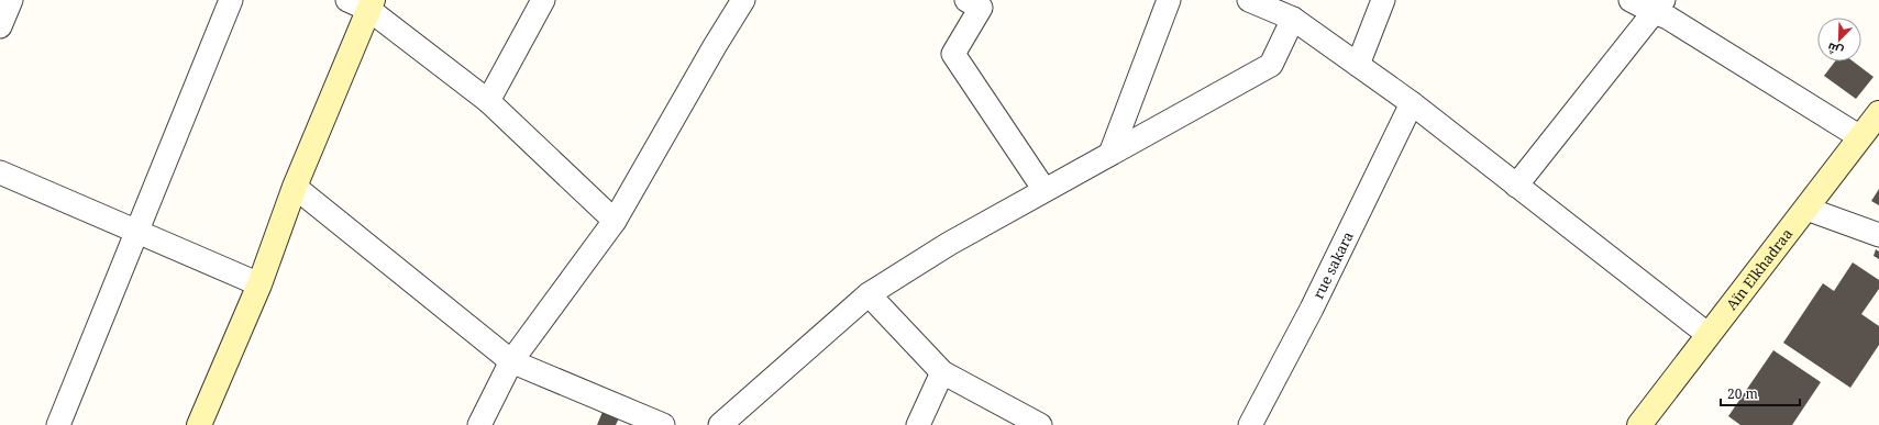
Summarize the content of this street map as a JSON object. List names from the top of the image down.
{
  "streets": {
    "street": ["rue sakara", "Aïn Elkhadraa"]
  },
  "scale_bar": "20 m",
  "north": "bottom left"
}
